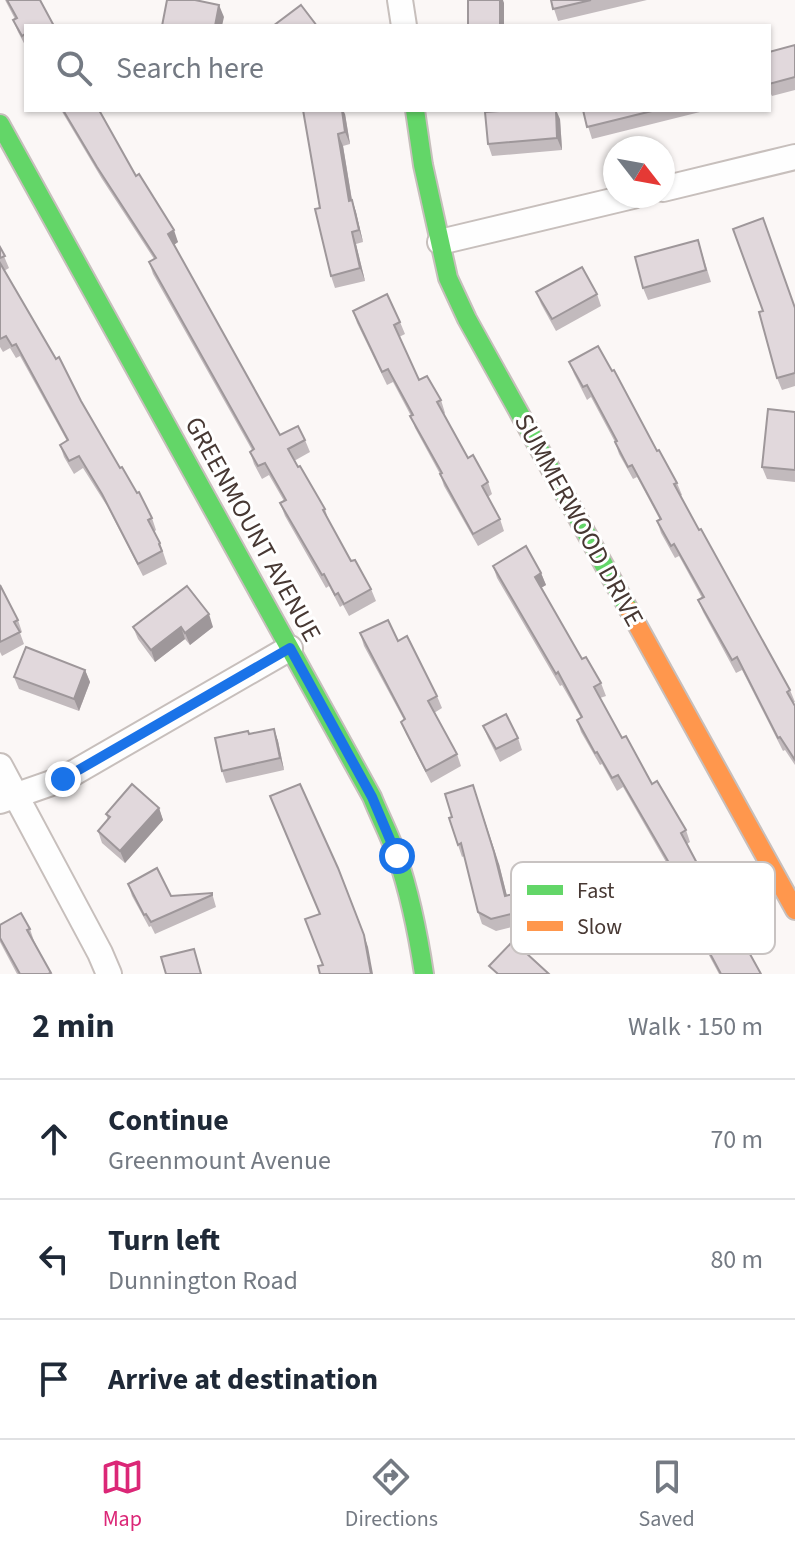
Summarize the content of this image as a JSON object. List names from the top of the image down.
{
  "streets": {
    "street": ["SUMMERWOOD DRIVE", "GREENMOUNT AVENUE"]
  },
  "legend": ["Fast", "Slow"],
  "north": "bottom right",
  "page": {
    "search": "Search here",
    "heading": ["2 min", "Walk · 150 m"],
    "list": [
      ["Continue", "Greenmount Avenue", "70 m"],
      ["Turn left", "Dunnington Road", "80 m"],
      "Arrive at destination"
    ],
    "nav": ["Map", "Directions", "Saved"]
  }
}
